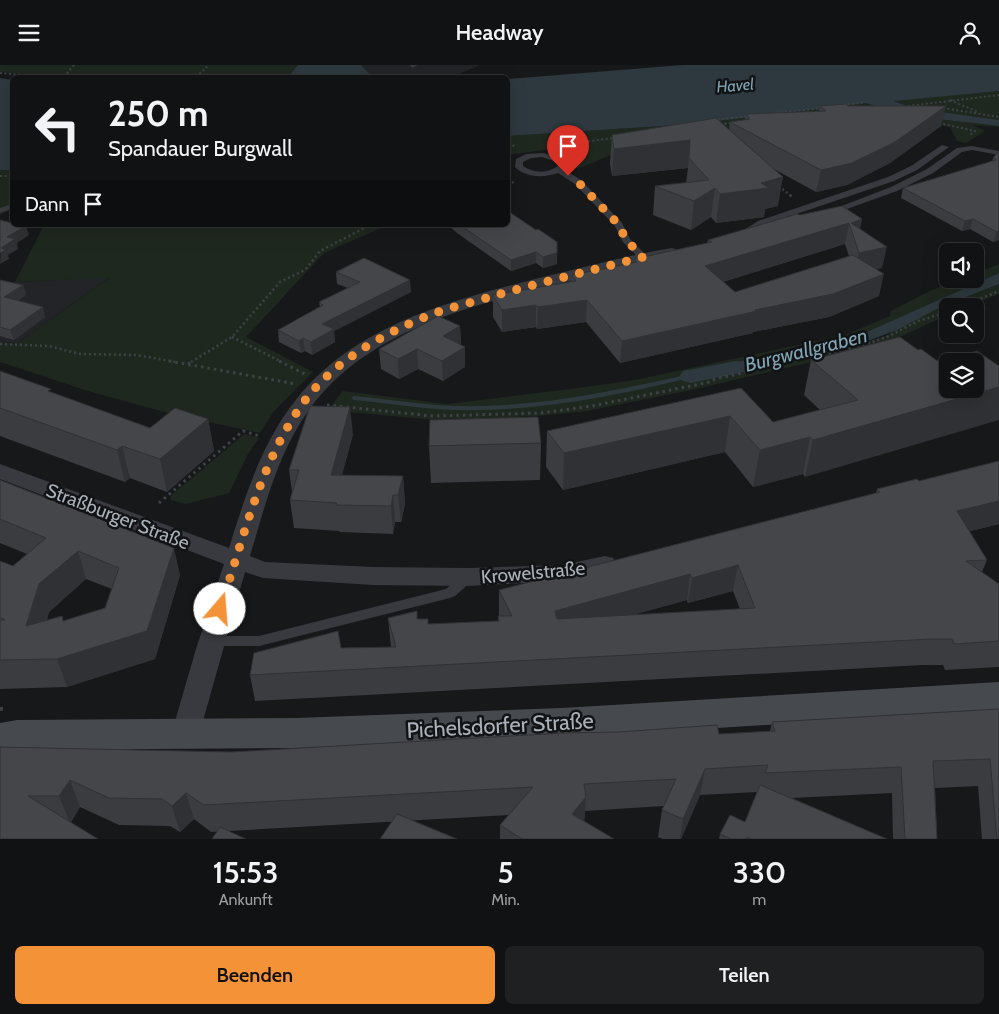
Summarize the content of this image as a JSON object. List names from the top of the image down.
{
  "streets": {
    "street": ["Straßburger Straße", "Krowelstraße", "Pichelsdorfer Straße"]
  },
  "crossings": [
    ["Straßburger Straße", "Krowelstraße"]
  ],
  "water": ["Havel", "Burgwallgraben"],
  "page": {
    "header": "Headway",
    "turn": ["250 m", "Spandauer Burgwall"],
    "then": "Dann",
    "eta": [
      "15:53",
      "Ankunft",
      "5",
      "Min.",
      "330",
      "m"
    ],
    "buttons": ["Beenden", "Teilen"]
  }
}
